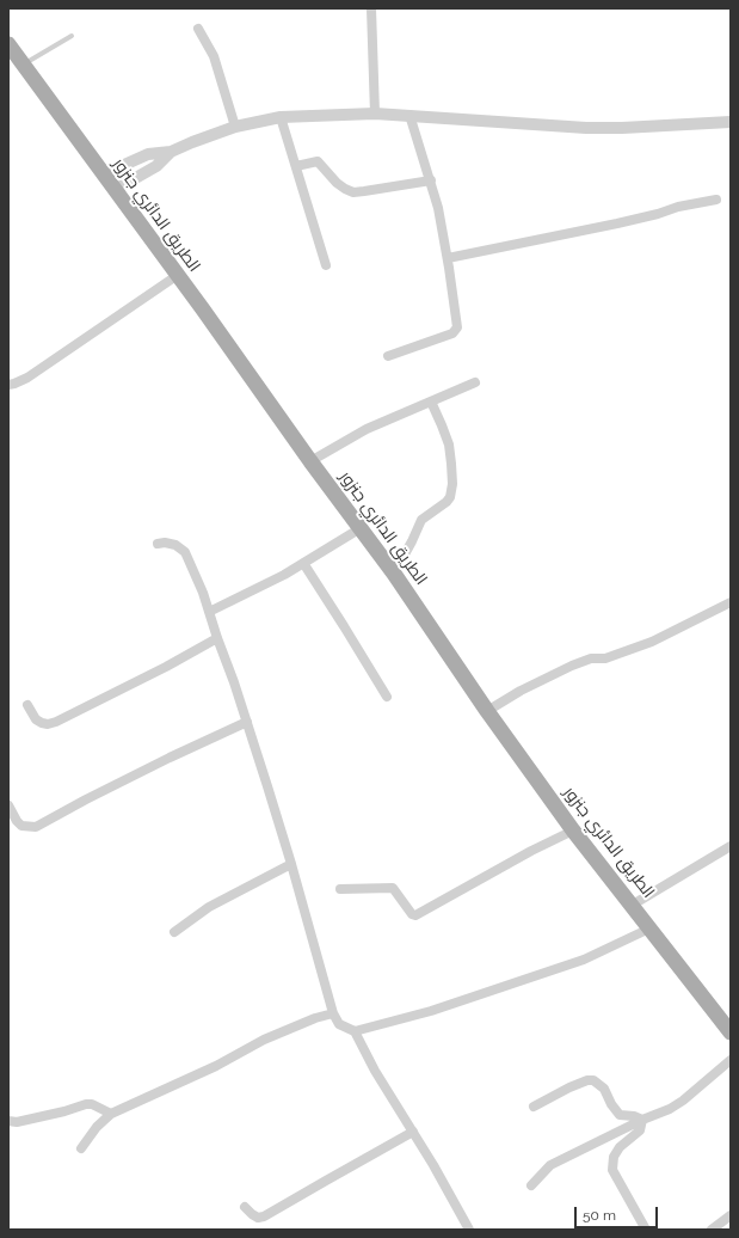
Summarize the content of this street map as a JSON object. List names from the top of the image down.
{
  "streets": {
    "main road": ["الطريق الدائري جنزور"]
  },
  "scale_bar": "50 m"
}
